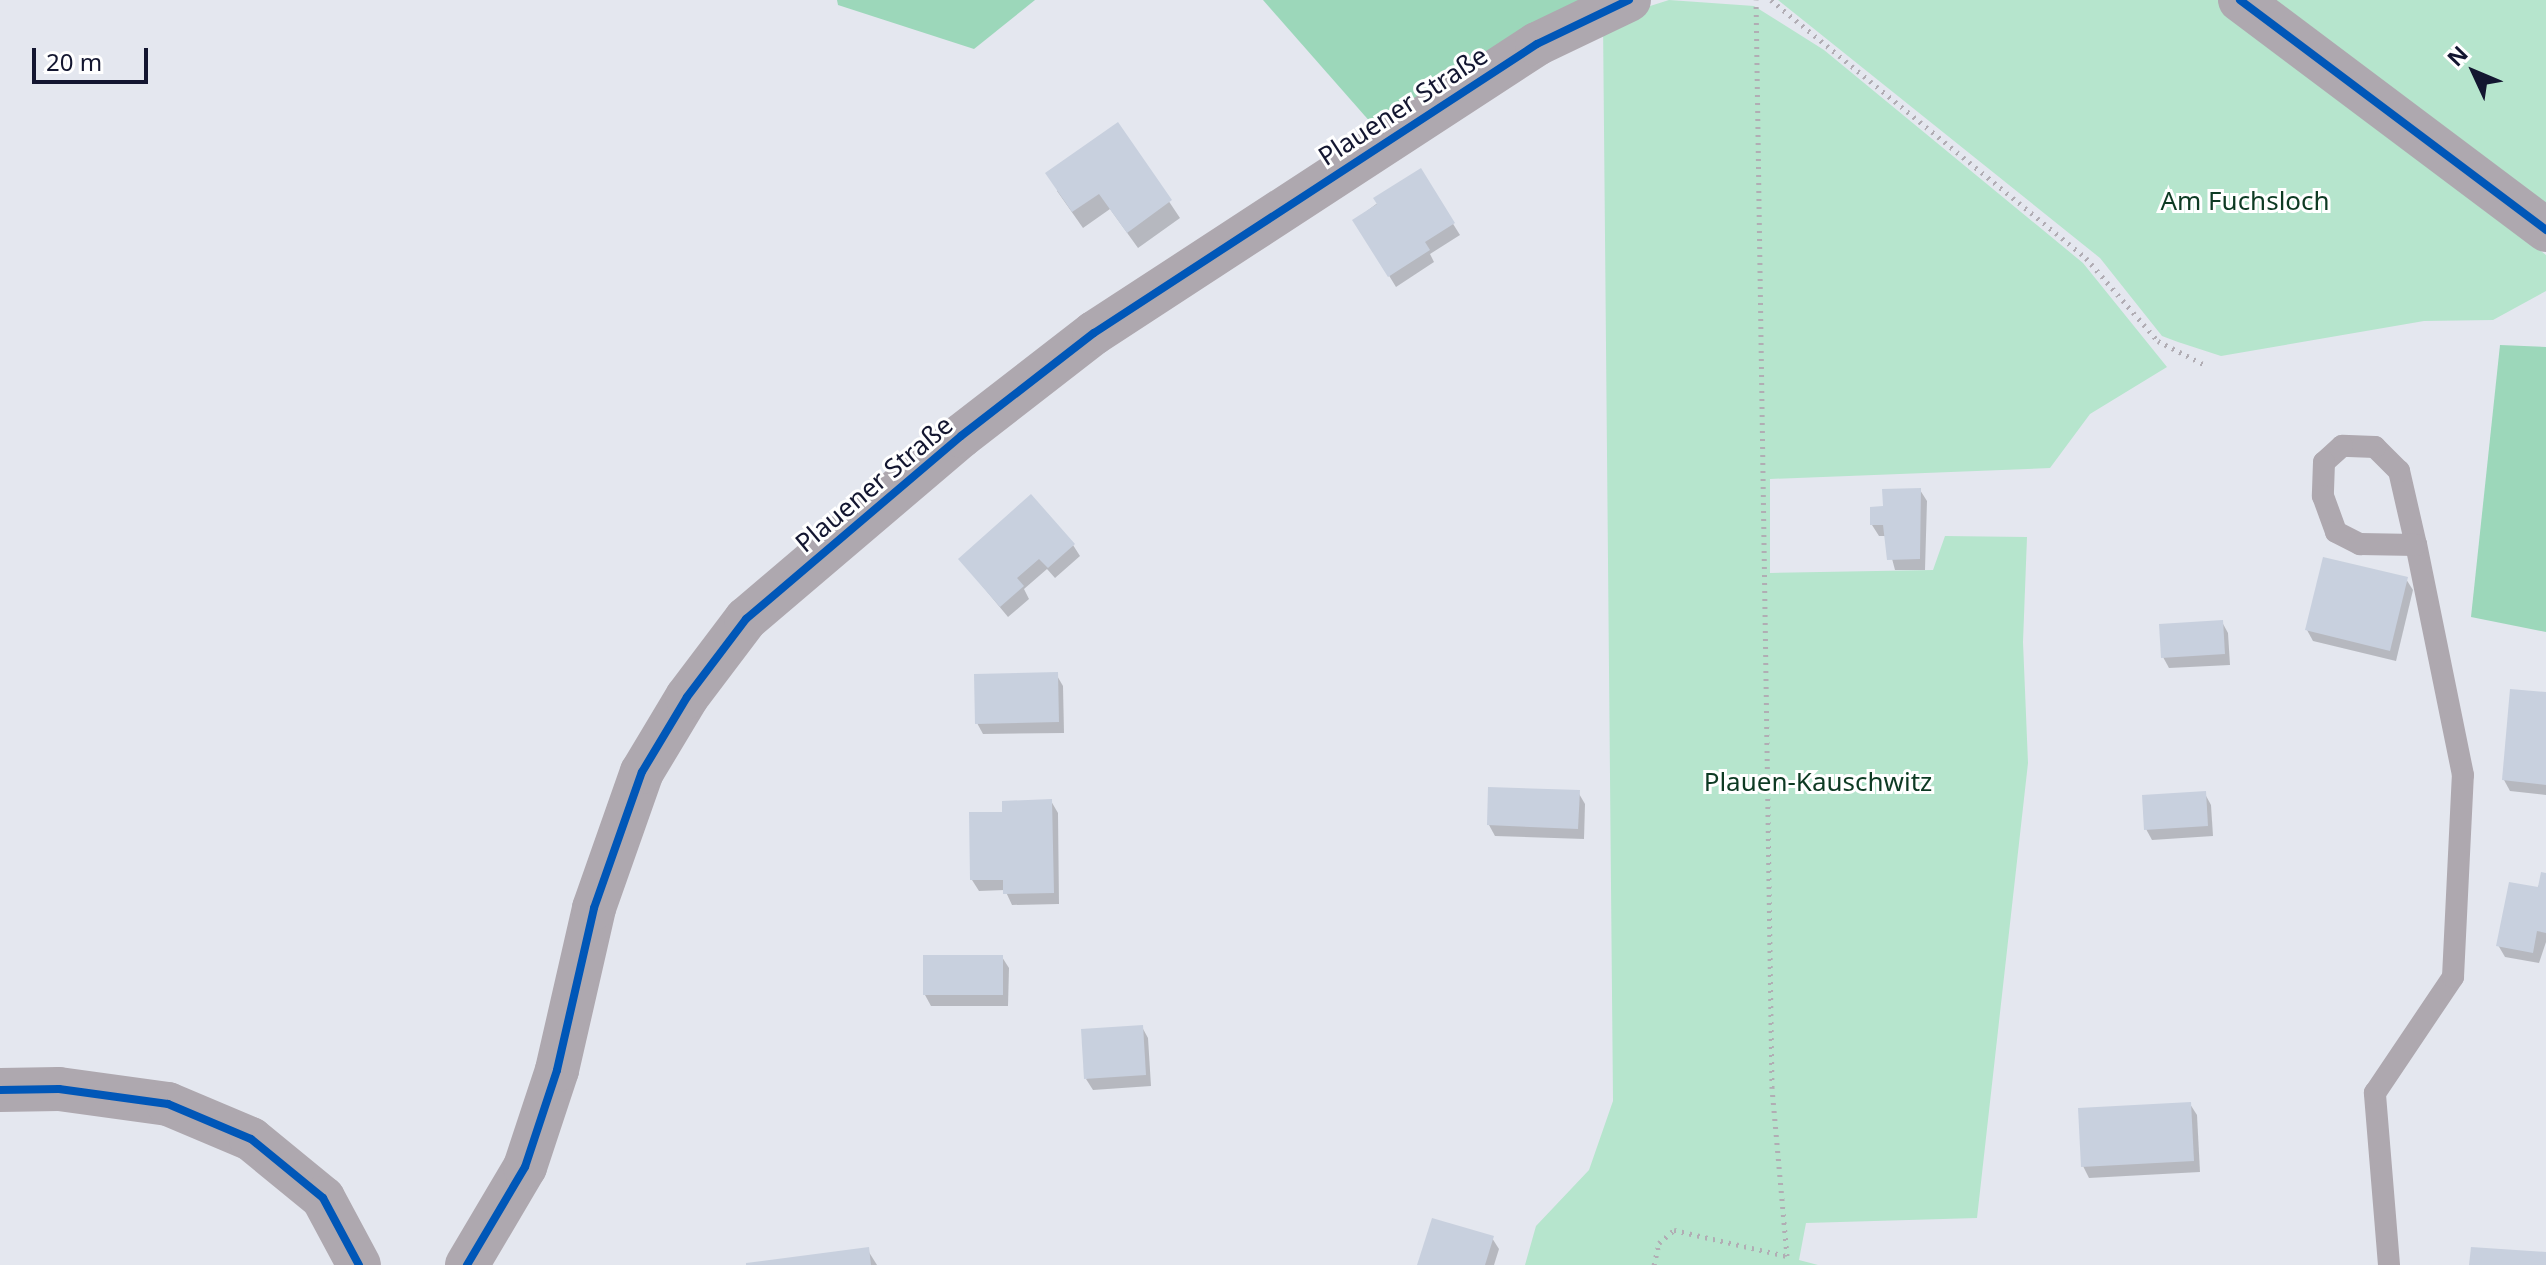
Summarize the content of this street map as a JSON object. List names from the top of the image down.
{
  "streets": {
    "street": ["Plauener Straße"]
  },
  "parks": ["Am Fuchsloch", "Plauen-Kauschwitz"],
  "scale_bar": "20 m",
  "north": "top left"
}
